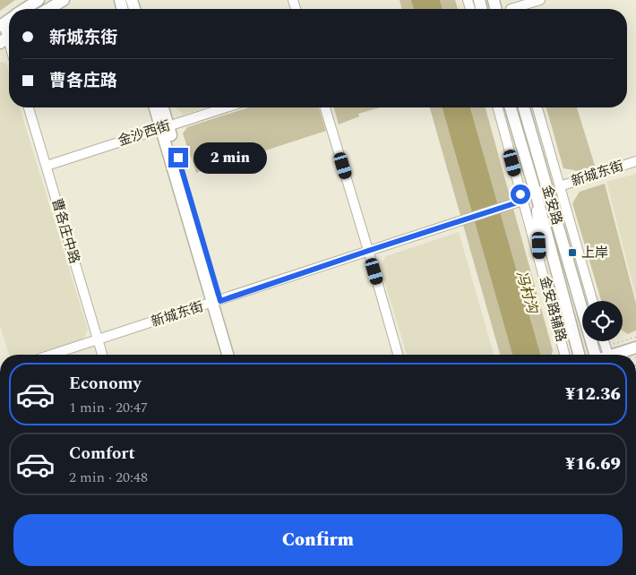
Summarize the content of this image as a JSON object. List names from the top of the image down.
{
  "streets": {
    "main road": ["金安路"],
    "street": [
      "金沙西街",
      "新城东街",
      "曹各庄中路",
      "金安路辅路"
    ]
  },
  "crossings": [
    ["金沙西街", "曹各庄中路"],
    ["新城东街", "曹各庄中路"],
    ["新城东街", "金安路辅路"]
  ],
  "water": ["冯村沟"],
  "places": {
    "transit": ["上岸"]
  },
  "page": {
    "banner": ["新城东街", "曹各庄路"],
    "bubble": "2 min",
    "list": [
      {
        "name": "Economy",
        "note": "1 min · 20:47",
        "value": "¥12.36"
      },
      {
        "name": "Comfort",
        "note": "2 min · 20:48",
        "value": "¥16.69"
      }
    ],
    "buttons": "Confirm"
  }
}
